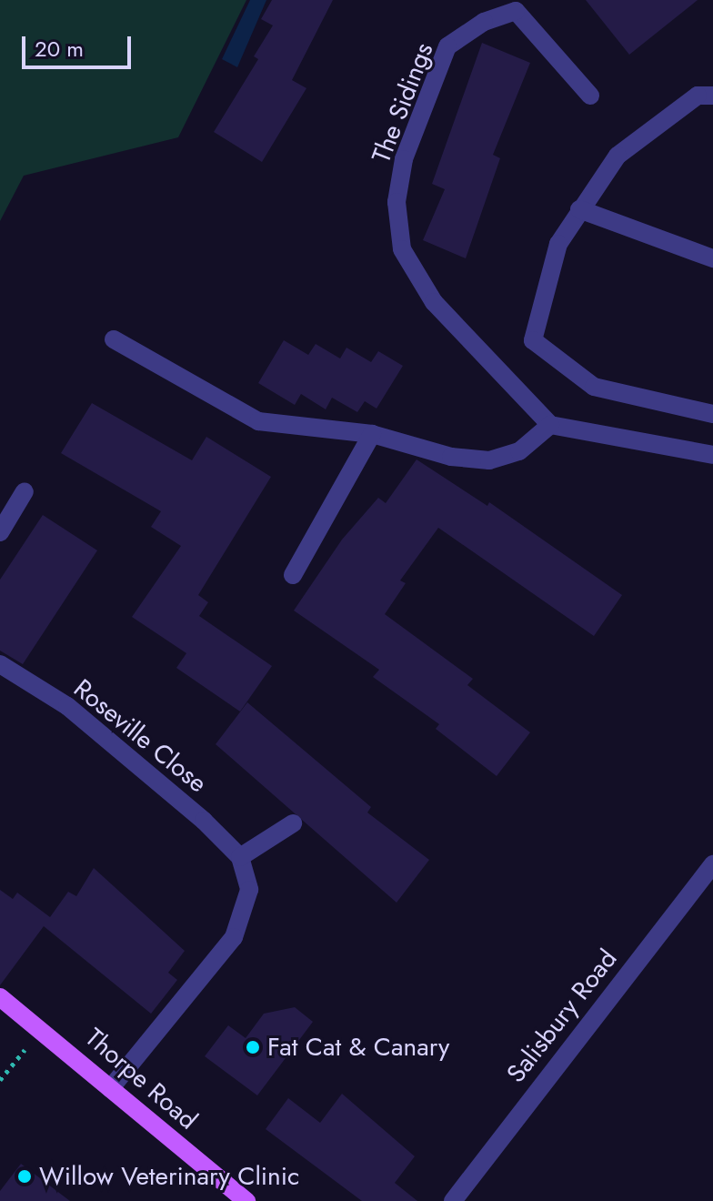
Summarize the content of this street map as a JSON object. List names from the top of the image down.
{
  "streets": {
    "main road": ["Thorpe Road"],
    "street": ["The Sidings", "Roseville Close", "Salisbury Road"]
  },
  "places": ["Fat Cat & Canary", "Willow Veterinary Clinic"],
  "scale_bar": "20 m"
}
